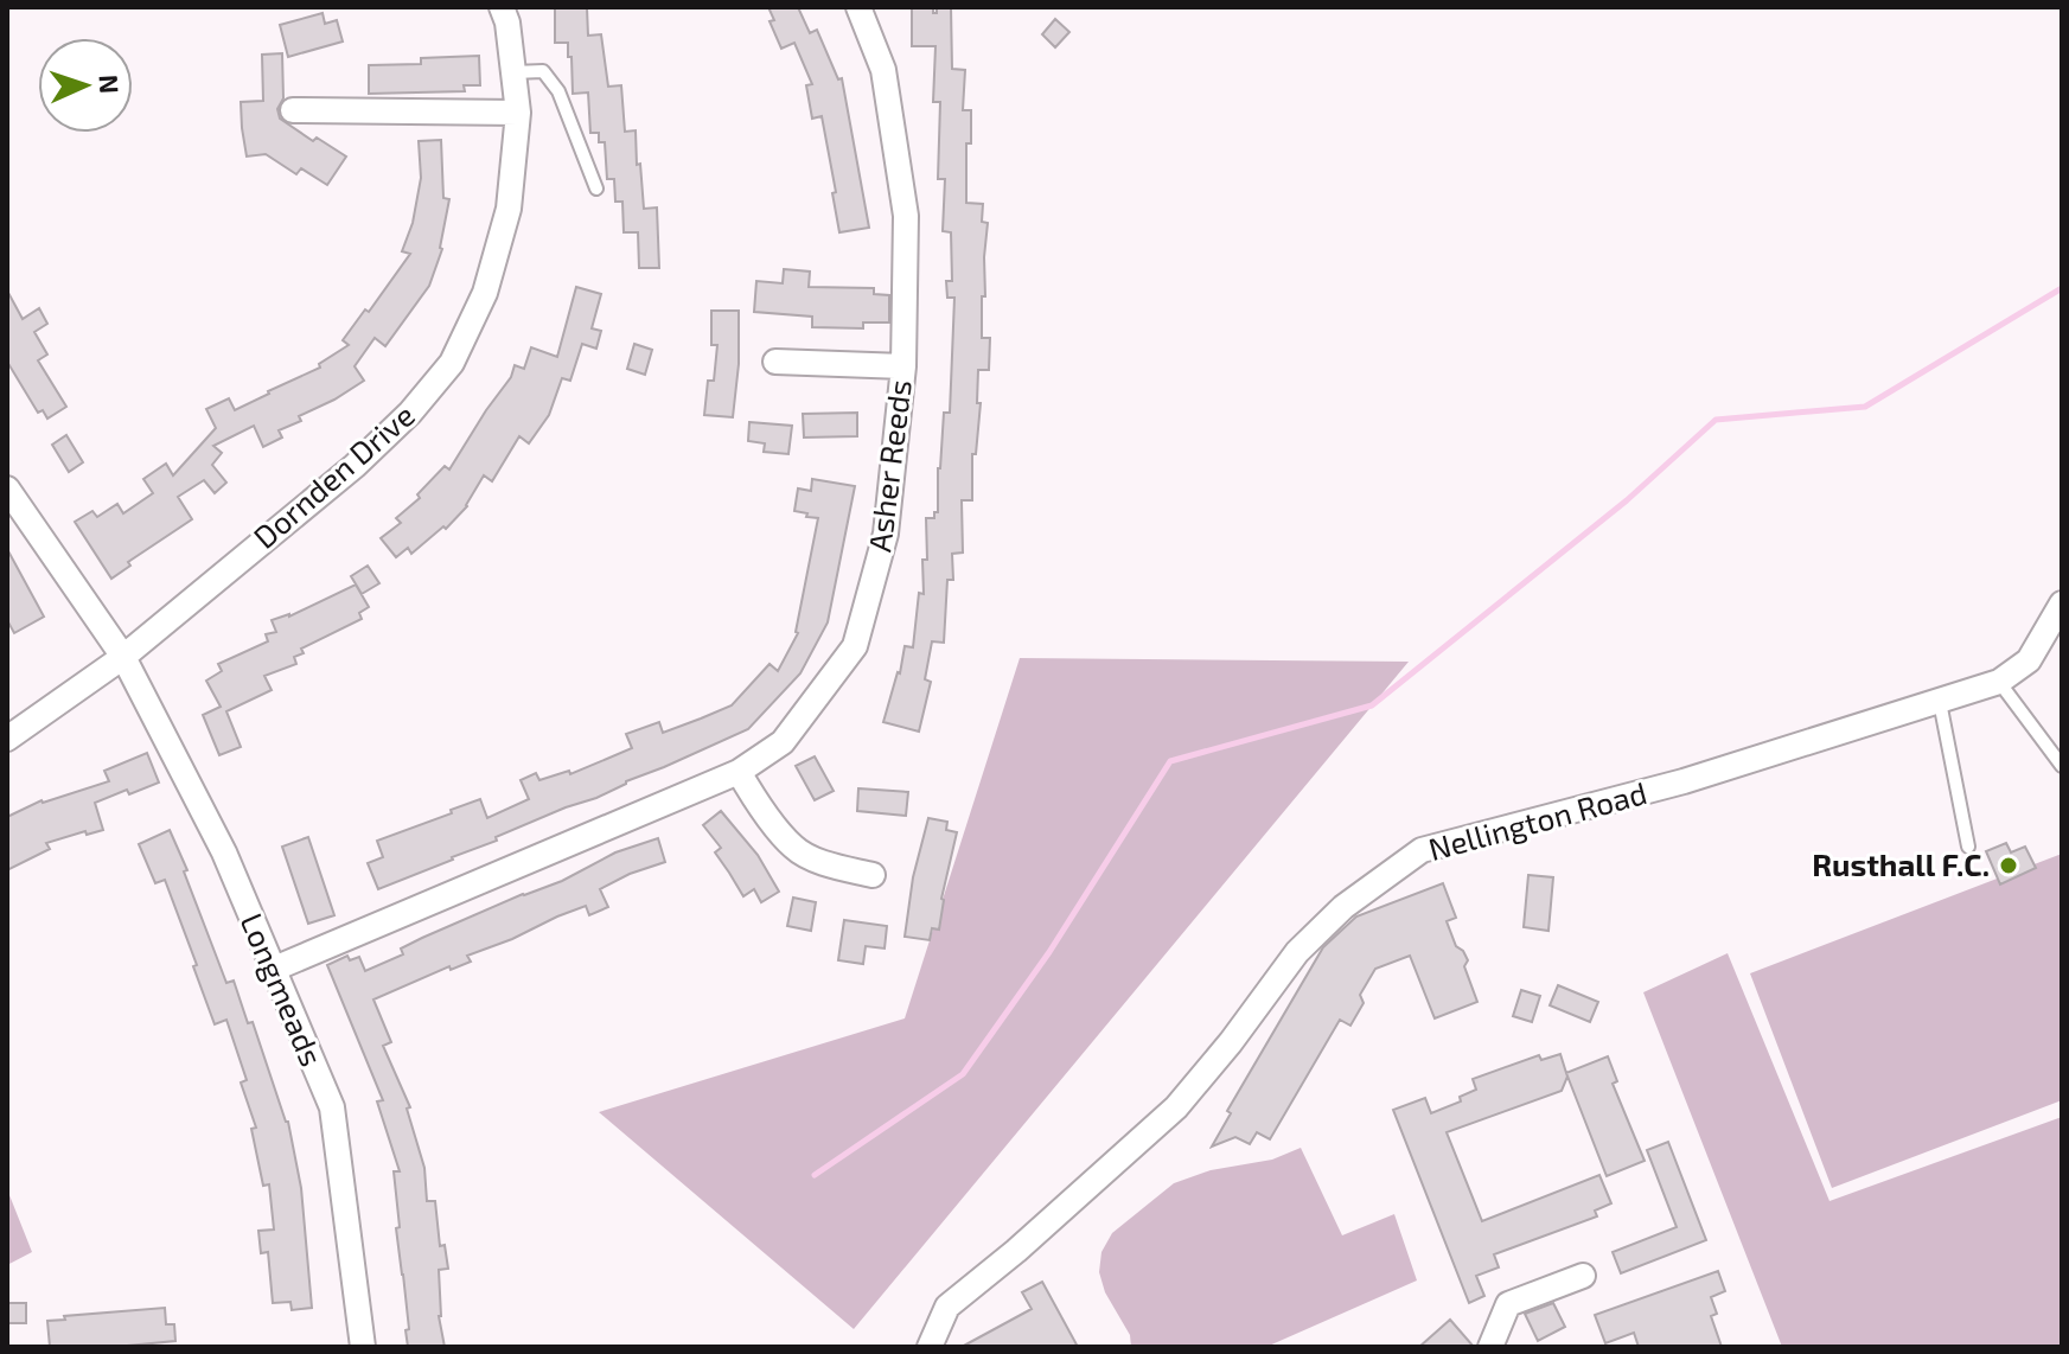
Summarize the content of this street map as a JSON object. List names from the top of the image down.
{
  "streets": {
    "street": [
      "Asher Reeds",
      "Dornden Drive",
      "Nellington Road",
      "Longmeads"
    ]
  },
  "crossings": [
    ["Asher Reeds", "Longmeads"],
    ["Dornden Drive", "Longmeads"]
  ],
  "places": ["Rusthall F.C."],
  "north": "right"
}
